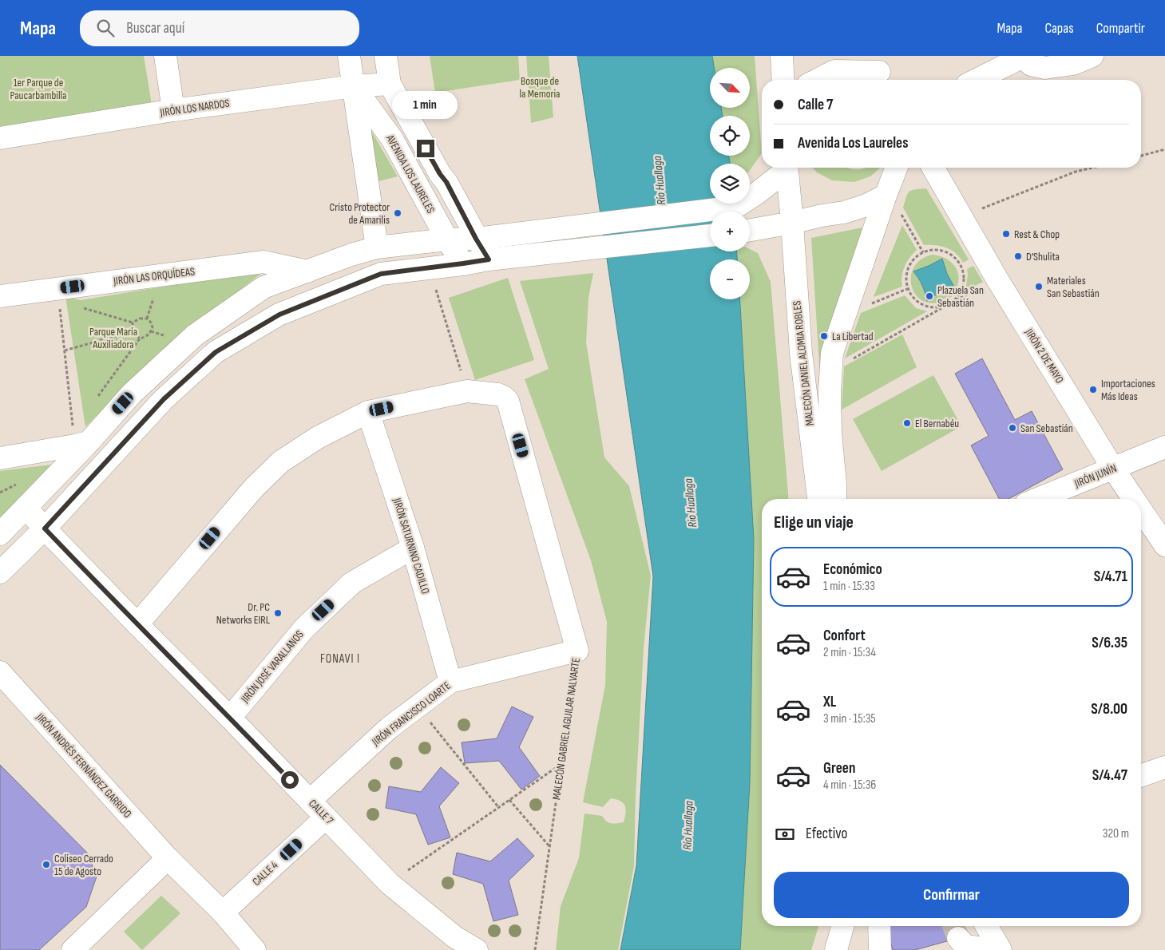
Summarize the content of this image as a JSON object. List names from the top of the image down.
{
  "streets": {
    "street": [
      "JIRÓN LOS NARDOS",
      "AVENIDA LOS LAURELES",
      "JIRÓN LAS ORQUÍDEAS",
      "JIRÓN 2 DE MAYO",
      "MALECÓN DANIEL ALOMIA ROBLES",
      "JIRÓN JUNÍN",
      "JIRÓN SATURNINO CADILLO",
      "JIRÓN JOSÉ VARALLANOS",
      "JIRÓN FRANCISCO LOARTE",
      "MALECÓN GABRIEL AGUILAR NALVARTE",
      "JIRÓN ANDRÉS FERNÁNDEZ GARRIDO",
      "CALLE 7",
      "CALLE 4"
    ]
  },
  "crossings": [
    ["JIRÓN LOS NARDOS", "AVENIDA LOS LAURELES"],
    ["JIRÓN 2 DE MAYO", "JIRÓN JUNÍN"],
    ["JIRÓN SATURNINO CADILLO", "JIRÓN JOSÉ VARALLANOS"],
    ["JIRÓN SATURNINO CADILLO", "JIRÓN FRANCISCO LOARTE"],
    ["JIRÓN JOSÉ VARALLANOS", "CALLE 7"],
    ["JIRÓN FRANCISCO LOARTE", "MALECÓN GABRIEL AGUILAR NALVARTE"],
    ["JIRÓN FRANCISCO LOARTE", "CALLE 7"],
    ["JIRÓN ANDRÉS FERNÁNDEZ GARRIDO", "CALLE 4"],
    ["CALLE 7", "CALLE 4"]
  ],
  "districts": ["FONAVI I"],
  "water": ["Río Huallaga"],
  "parks": ["Bosque de la Memoria", "1er Parque de Paucarbambilla", "Parque María Auxiliadora"],
  "places": [
    "Cristo Protector de Amarilis",
    "Rest & Chop",
    "D’Shulita",
    "Materiales San Sebastián",
    "Plazuela San Sebastián",
    "La Libertad",
    "Importaciones Más Ideas",
    "El Bernabéu",
    "San Sebastián",
    "Dr. PC Networks EIRL",
    "Coliseo Cerrado 15 de Agosto"
  ],
  "north": "bottom right",
  "page": {
    "header": "Mapa",
    "search": "Buscar aquí",
    "nav": ["Mapa", "Capas", "Compartir"],
    "map_buttons": ["+", "−"],
    "banner": ["Calle 7", "Avenida Los Laureles"],
    "bubble": "1 min",
    "heading": "Elige un viaje",
    "list": [
      {
        "name": "Económico",
        "note": "1 min · 15:33",
        "value": "S/4.71"
      },
      {
        "name": "Confort",
        "note": "2 min · 15:34",
        "value": "S/6.35"
      },
      {
        "name": "XL",
        "note": "3 min · 15:35",
        "value": "S/8.00"
      },
      {
        "name": "Green",
        "note": "4 min · 15:36",
        "value": "S/4.47"
      }
    ],
    "pay": ["Efectivo", "320 m"],
    "buttons": "Confirmar"
  }
}
